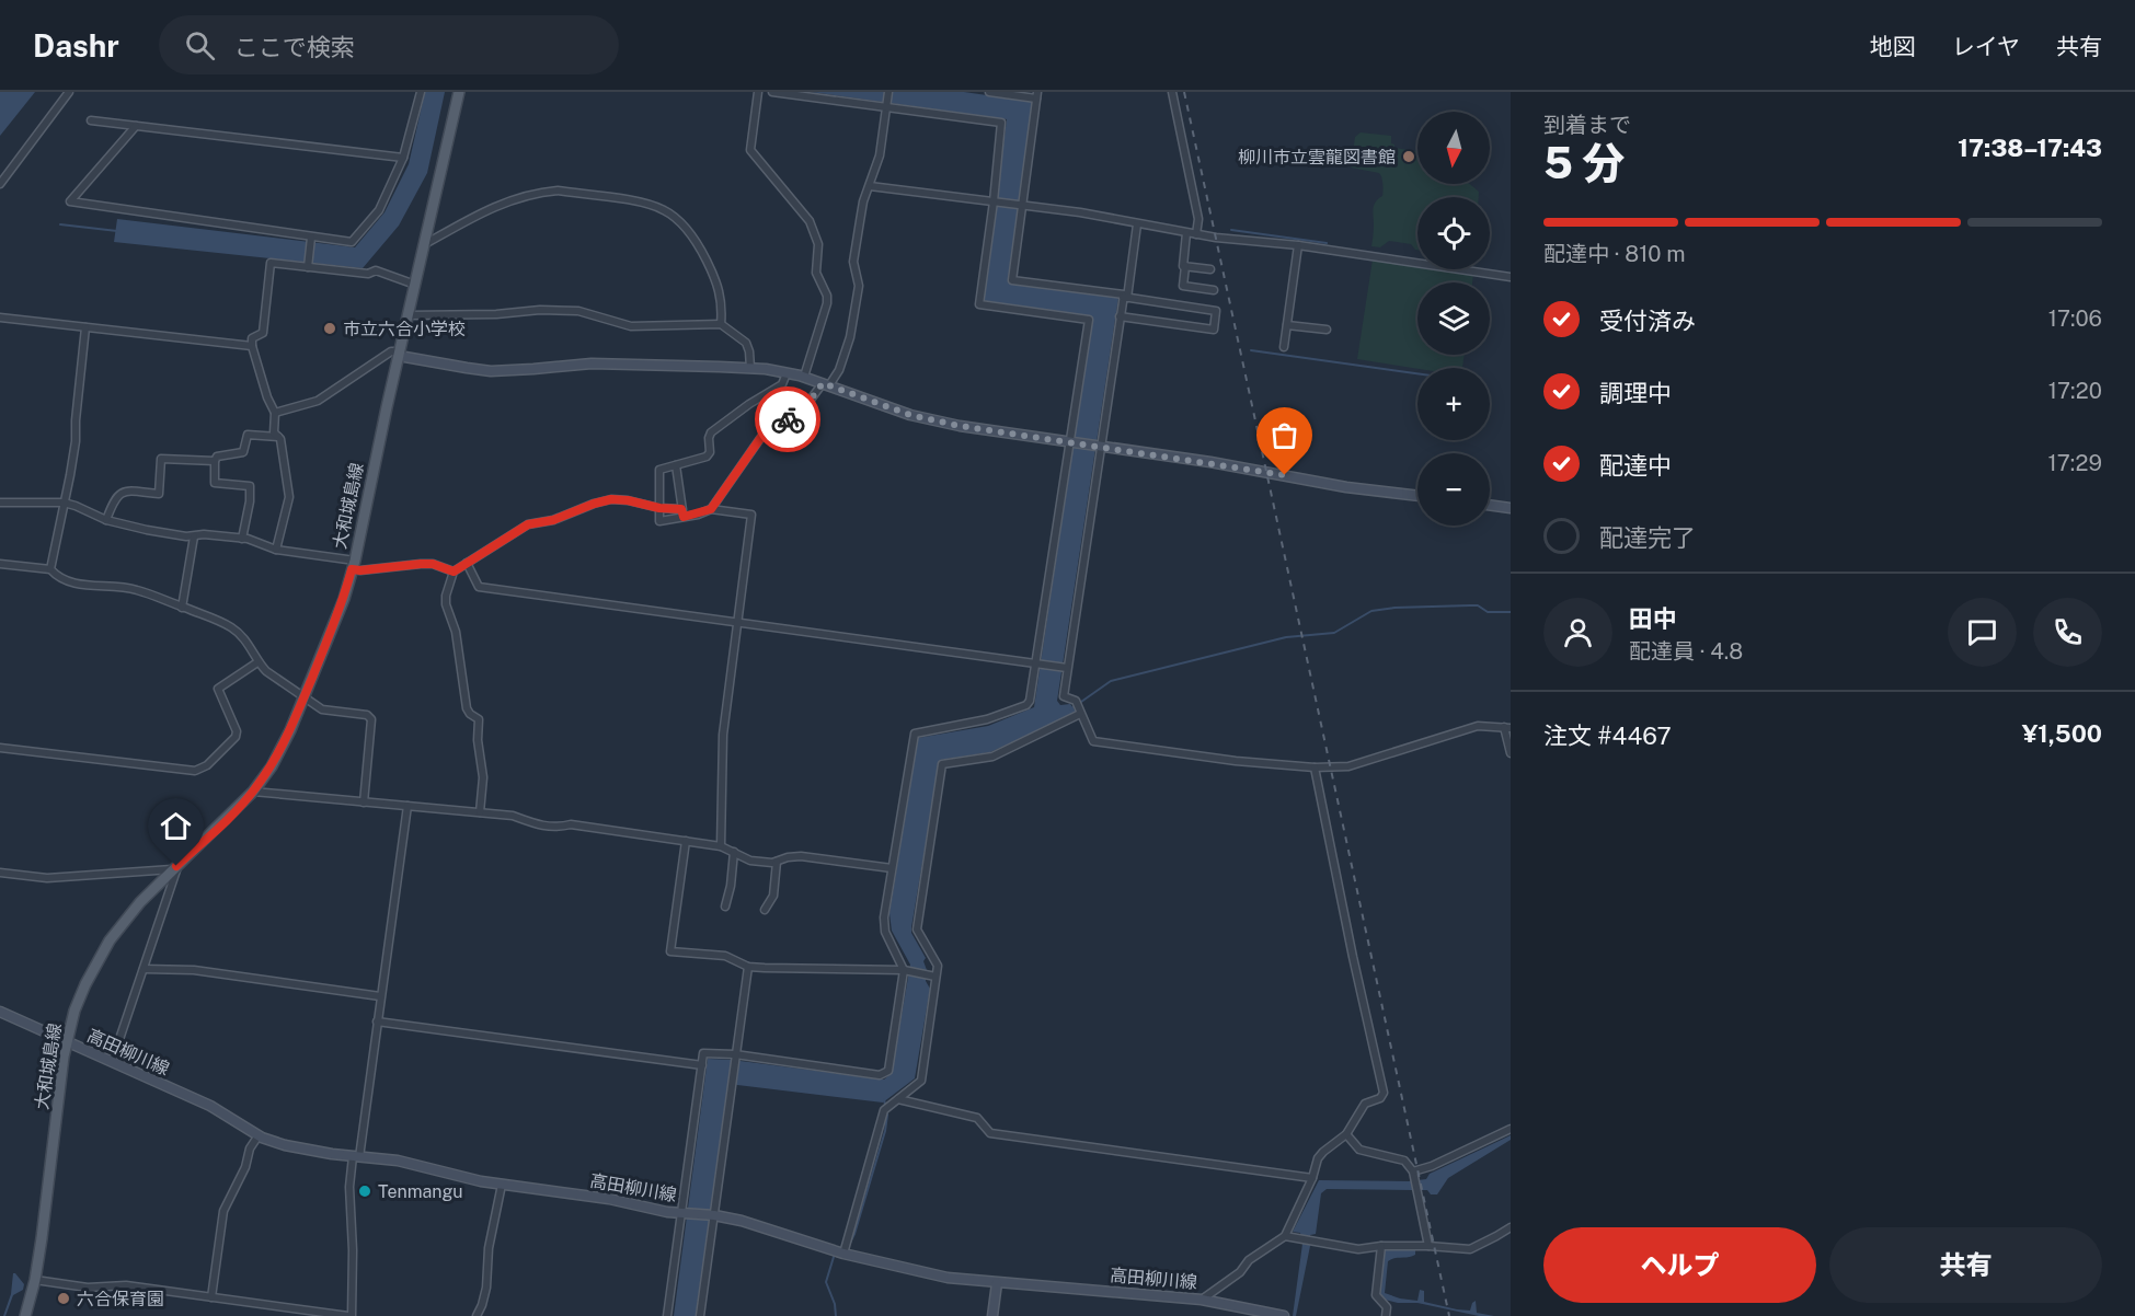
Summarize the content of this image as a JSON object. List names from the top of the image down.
{
  "streets": {
    "main road": ["大和城島線", "高田柳川線"]
  },
  "crossings": [
    ["大和城島線", "高田柳川線"]
  ],
  "places": [
    "柳川市立雲龍図書館",
    "市立六合小学校",
    "Tenmangu",
    "六合保育園"
  ],
  "north": "bottom",
  "page": {
    "header": "Dashr",
    "search": "ここで検索",
    "nav": ["地図", "レイヤ", "共有"],
    "heading": ["5 分", "到着まで", "17:38–17:43"],
    "panel": [
      "田中",
      "配達員 · 4.8",
      "注文 #4467",
      "¥1,500"
    ],
    "map_buttons": ["+", "−"],
    "bar": "配達中 · 810 m",
    "list": [
      ["受付済み", "17:06"],
      ["調理中", "17:20"],
      ["配達中", "17:29"],
      "配達完了"
    ],
    "buttons": ["ヘルプ", "共有"]
  }
}
